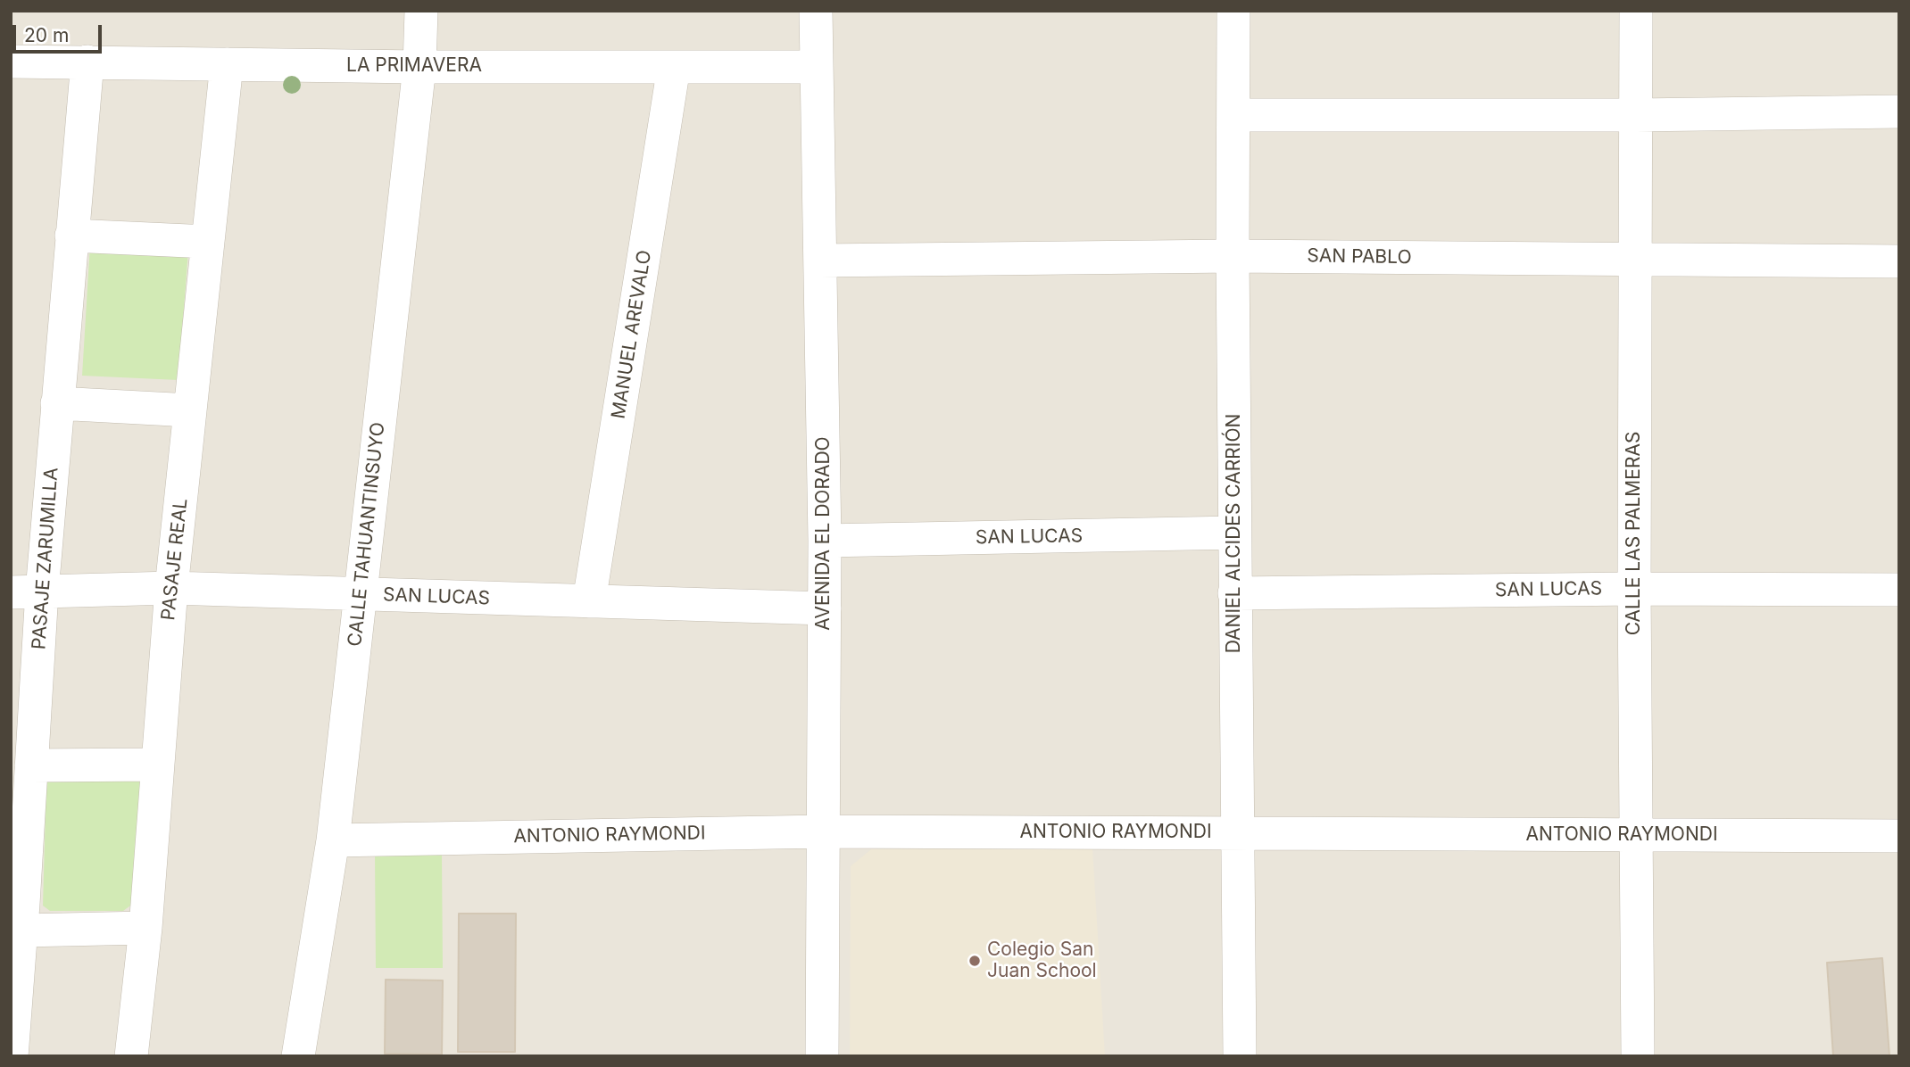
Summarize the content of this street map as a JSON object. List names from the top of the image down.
{
  "streets": {
    "street": [
      "LA PRIMAVERA",
      "SAN PABLO",
      "MANUEL AREVALO",
      "AVENIDA EL DORADO",
      "DANIEL ALCIDES CARRIÓN",
      "CALLE LAS PALMERAS",
      "CALLE TAHUANTINSUYO",
      "SAN LUCAS",
      "PASAJE ZARUMILLA",
      "PASAJE REAL",
      "ANTONIO RAYMONDI"
    ]
  },
  "crossings": [
    ["LA PRIMAVERA", "MANUEL AREVALO"],
    ["LA PRIMAVERA", "AVENIDA EL DORADO"],
    ["LA PRIMAVERA", "CALLE TAHUANTINSUYO"],
    ["LA PRIMAVERA", "PASAJE ZARUMILLA"],
    ["LA PRIMAVERA", "PASAJE REAL"],
    ["SAN PABLO", "AVENIDA EL DORADO"],
    ["SAN PABLO", "DANIEL ALCIDES CARRIÓN"],
    ["SAN PABLO", "CALLE LAS PALMERAS"],
    ["MANUEL AREVALO", "SAN LUCAS"],
    ["AVENIDA EL DORADO", "SAN LUCAS"],
    ["AVENIDA EL DORADO", "ANTONIO RAYMONDI"],
    ["DANIEL ALCIDES CARRIÓN", "SAN LUCAS"],
    ["DANIEL ALCIDES CARRIÓN", "ANTONIO RAYMONDI"],
    ["CALLE LAS PALMERAS", "SAN LUCAS"],
    ["CALLE LAS PALMERAS", "ANTONIO RAYMONDI"],
    ["CALLE TAHUANTINSUYO", "SAN LUCAS"],
    ["CALLE TAHUANTINSUYO", "ANTONIO RAYMONDI"],
    ["SAN LUCAS", "PASAJE ZARUMILLA"],
    ["SAN LUCAS", "PASAJE REAL"]
  ],
  "places": ["Colegio San Juan School"],
  "scale_bar": "20 m"
}
